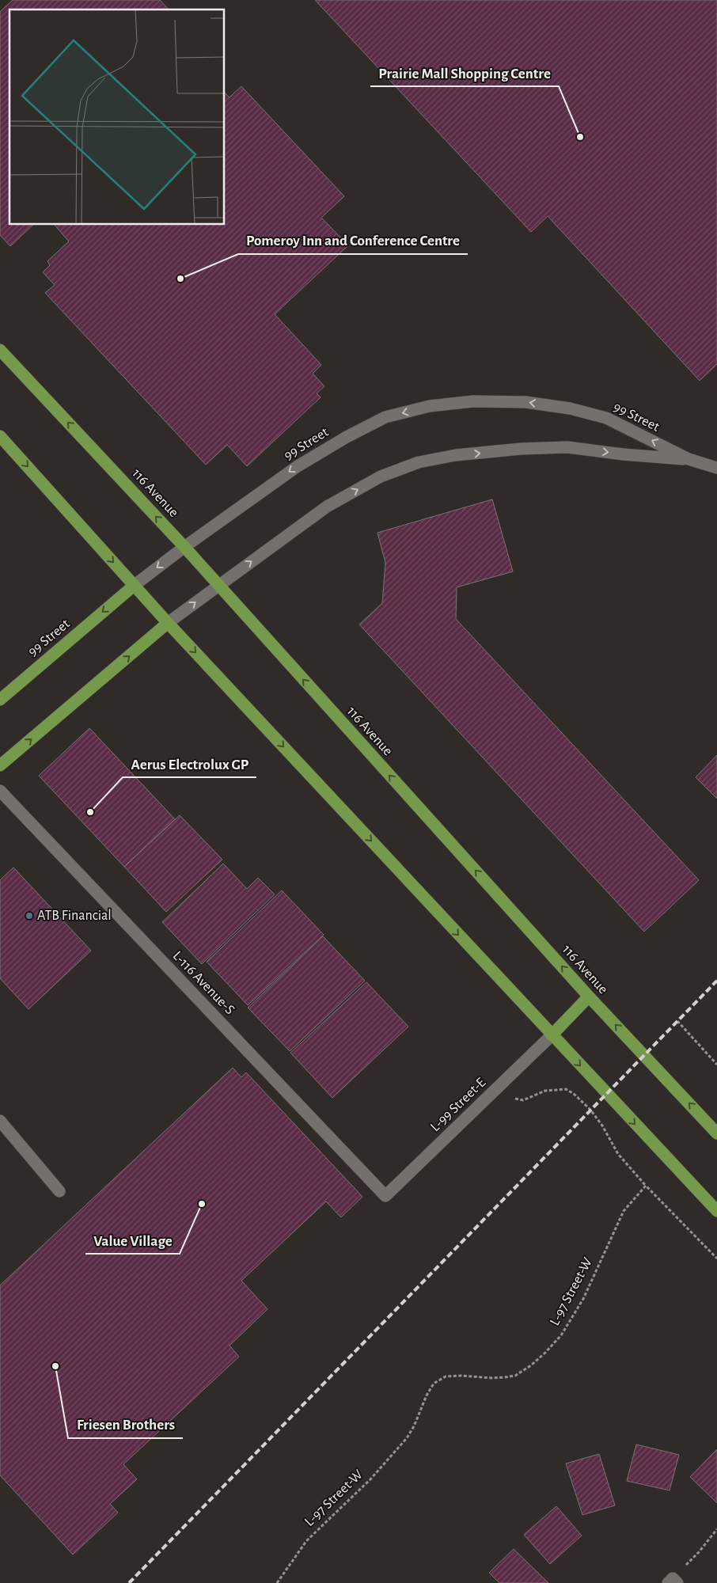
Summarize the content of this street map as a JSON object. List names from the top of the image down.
{
  "streets": {
    "main road": ["99 Street", "116 Avenue"],
    "street": ["L-116 Avenue-S", "L-99 Street-E"],
    "path": ["L-97 Street-W"]
  },
  "crossings": [
    ["99 Street", "116 Avenue"],
    ["L-116 Avenue-S", "L-99 Street-E"]
  ],
  "places": [
    "Prairie Mall Shopping Centre",
    "Pomeroy Inn and Conference Centre",
    "Aerus Electrolux GP",
    "ATB Financial",
    "Value Village",
    "Friesen Brothers"
  ]
}
